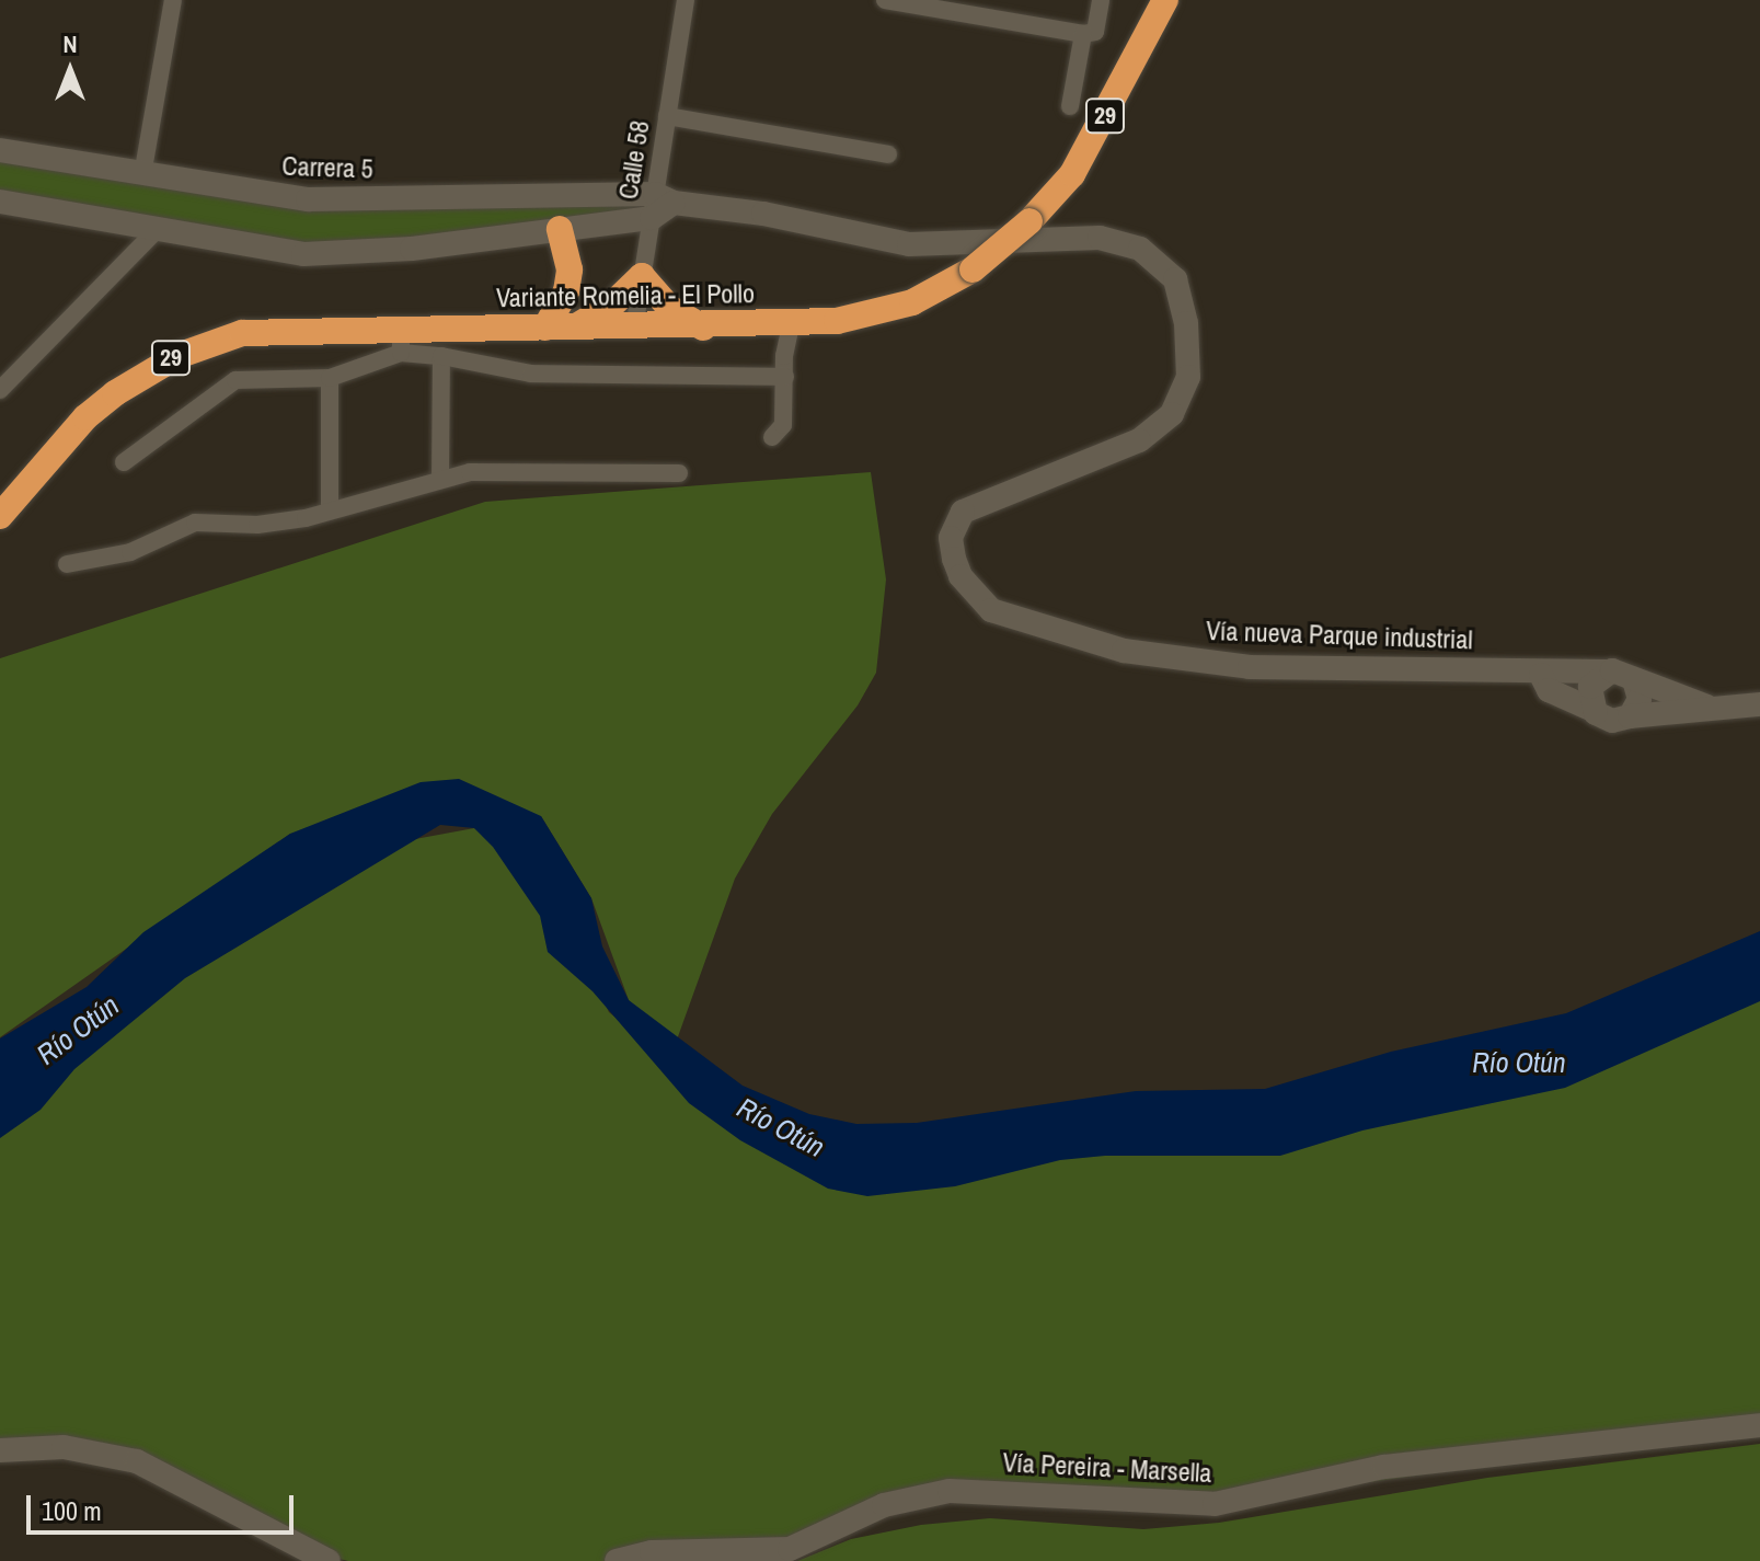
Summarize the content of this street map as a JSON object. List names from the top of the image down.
{
  "streets": {
    "highway": ["29", "Variante Romelia - El Pollo"],
    "main road": ["Carrera 5", "Vía nueva Parque industrial", "Vía Pereira - Marsella"],
    "street": ["Calle 58"]
  },
  "crossings": [
    ["Calle 58", "Carrera 5"],
    ["Calle 58", "Variante Romelia - El Pollo"],
    ["Calle 58", "Vía nueva Parque industrial"],
    ["Carrera 5", "Vía nueva Parque industrial"]
  ],
  "water": ["Río Otún"],
  "scale_bar": "100 m",
  "north": "top"
}
